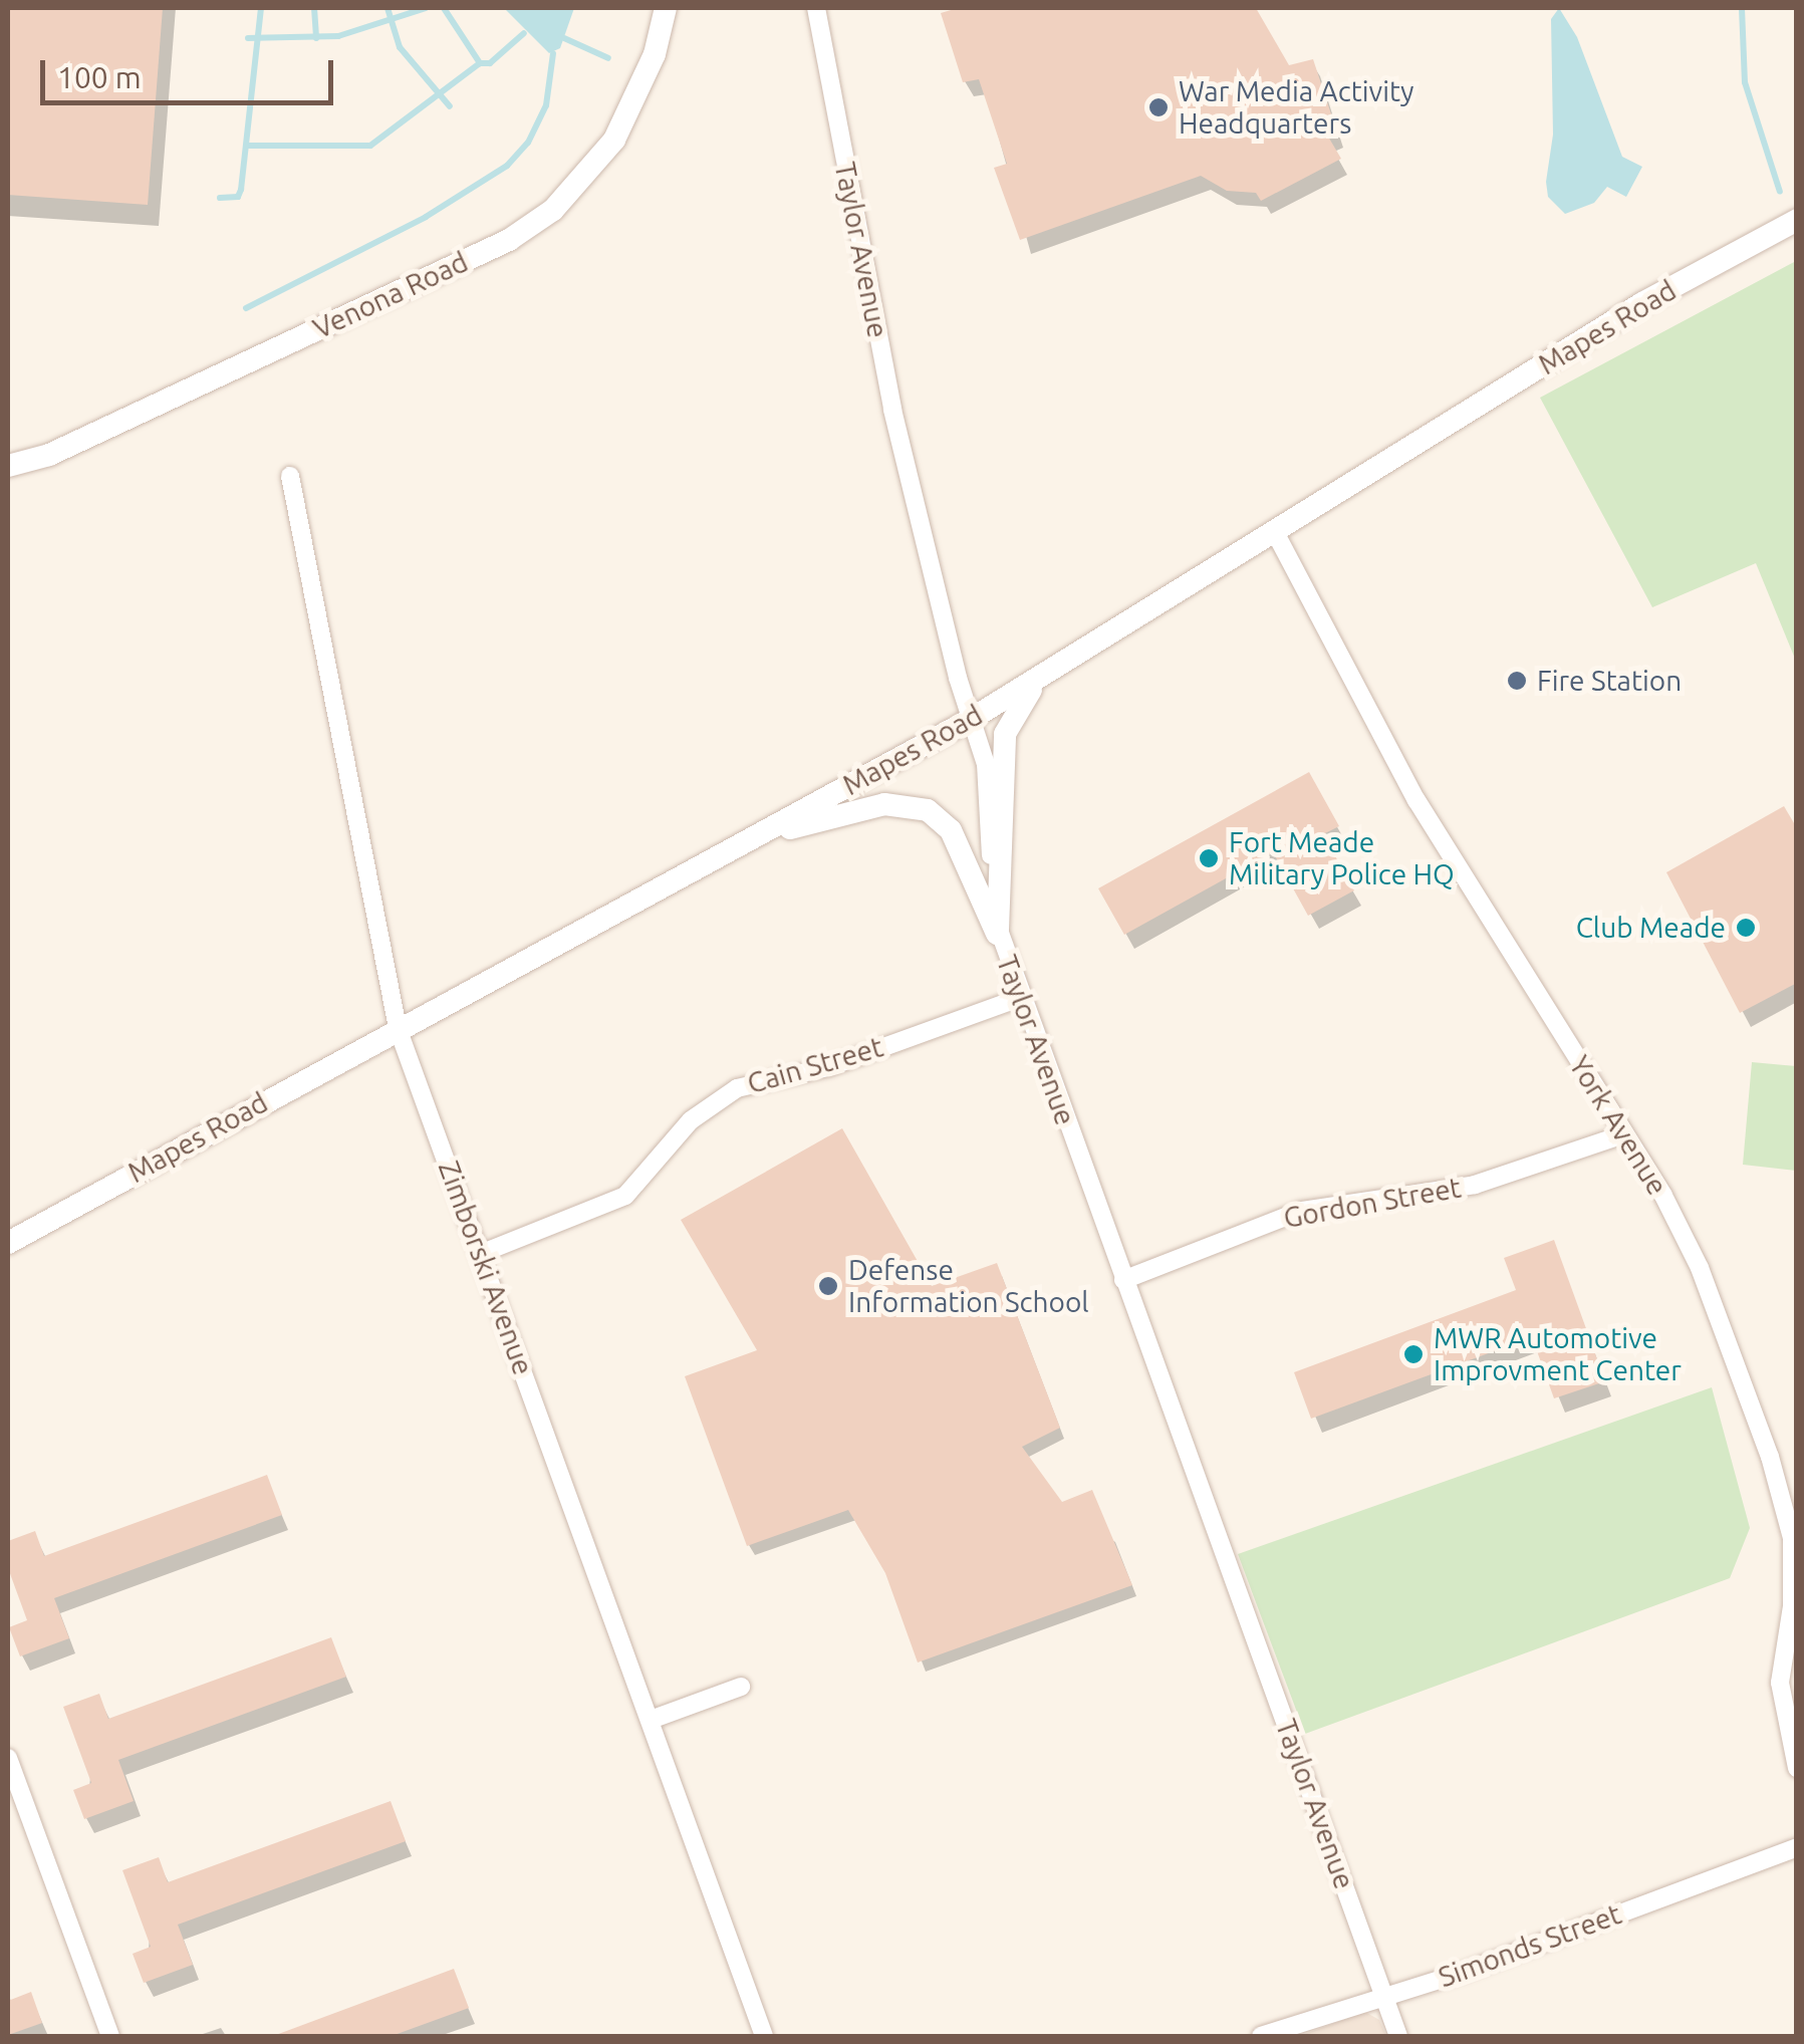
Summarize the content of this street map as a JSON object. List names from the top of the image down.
{
  "streets": {
    "street": [
      "Taylor Avenue",
      "Venona Road",
      "Mapes Road",
      "Cain Street",
      "York Avenue",
      "Gordon Street",
      "Zimborski Avenue",
      "Simonds Street"
    ]
  },
  "crossings": [
    ["Taylor Avenue", "Mapes Road"],
    ["Taylor Avenue", "Cain Street"],
    ["Taylor Avenue", "Gordon Street"],
    ["Taylor Avenue", "Simonds Street"],
    ["Mapes Road", "York Avenue"],
    ["Mapes Road", "Zimborski Avenue"],
    ["Cain Street", "Zimborski Avenue"],
    ["York Avenue", "Gordon Street"]
  ],
  "places": [
    "War Media Activity Headquarters",
    "Fire Station",
    "Fort Meade Military Police HQ",
    "Club Meade",
    "Defense Information School",
    "MWR Automotive Improvment Center"
  ],
  "scale_bar": "100 m"
}
